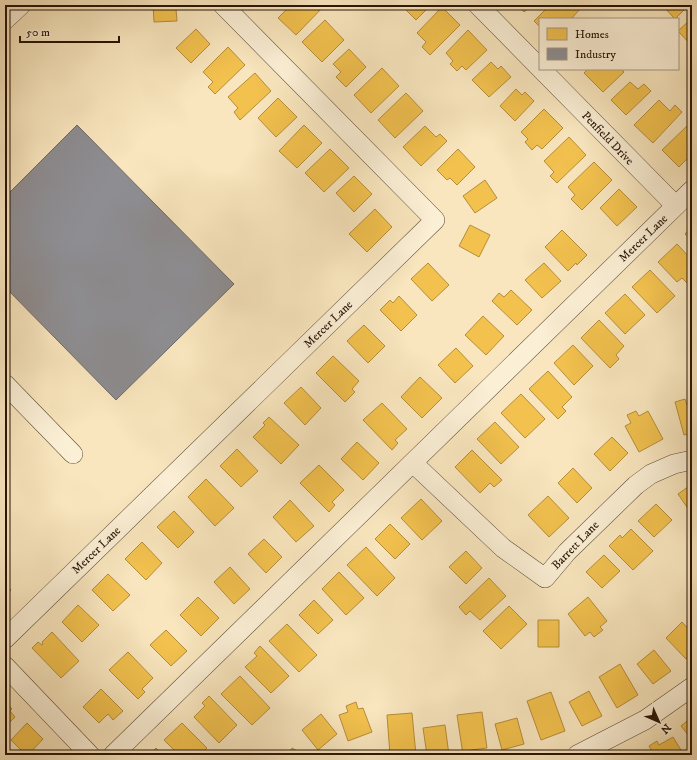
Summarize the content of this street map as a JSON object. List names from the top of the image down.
{
  "streets": {
    "street": ["Penfield Drive", "Mercer Lane", "Barrett Lane"]
  },
  "crossings": [
    ["Penfield Drive", "Mercer Lane"],
    ["Mercer Lane", "Barrett Lane"]
  ],
  "legend": ["Homes", "Industry"],
  "scale_bar": "50 m",
  "north": "bottom right"
}
